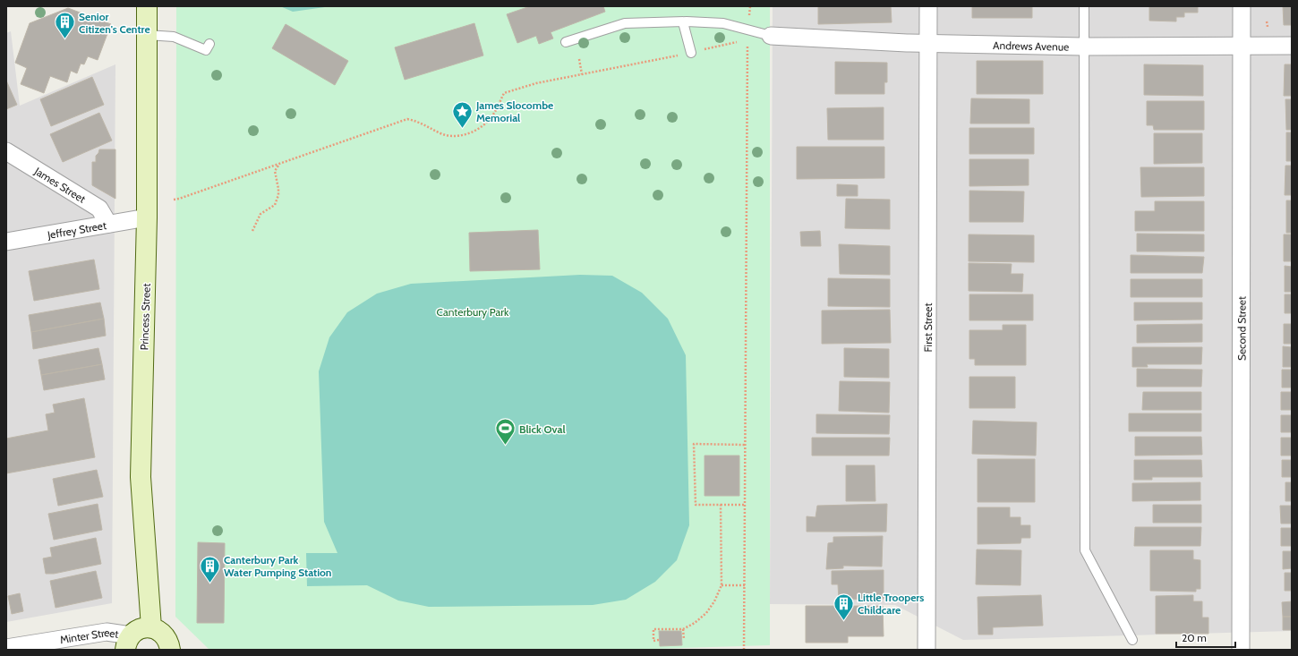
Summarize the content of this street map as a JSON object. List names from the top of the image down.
{
  "streets": {
    "street": [
      "Andrews Avenue",
      "James Street",
      "Jeffrey Street",
      "Princess Street",
      "First Street",
      "Second Street",
      "Minter Street"
    ]
  },
  "crossings": [
    ["Andrews Avenue", "First Street"],
    ["Andrews Avenue", "Second Street"],
    ["James Street", "Jeffrey Street"],
    ["Jeffrey Street", "Princess Street"]
  ],
  "parks": ["Canterbury Park"],
  "places": {
    "building": ["Senior Citizen's Centre", "Canterbury Park Water Pumping Station", "Little Troopers Childcare"],
    "place": ["James Slocombe Memorial"],
    "sports": ["Blick Oval"]
  },
  "scale_bar": "20 m"
}
